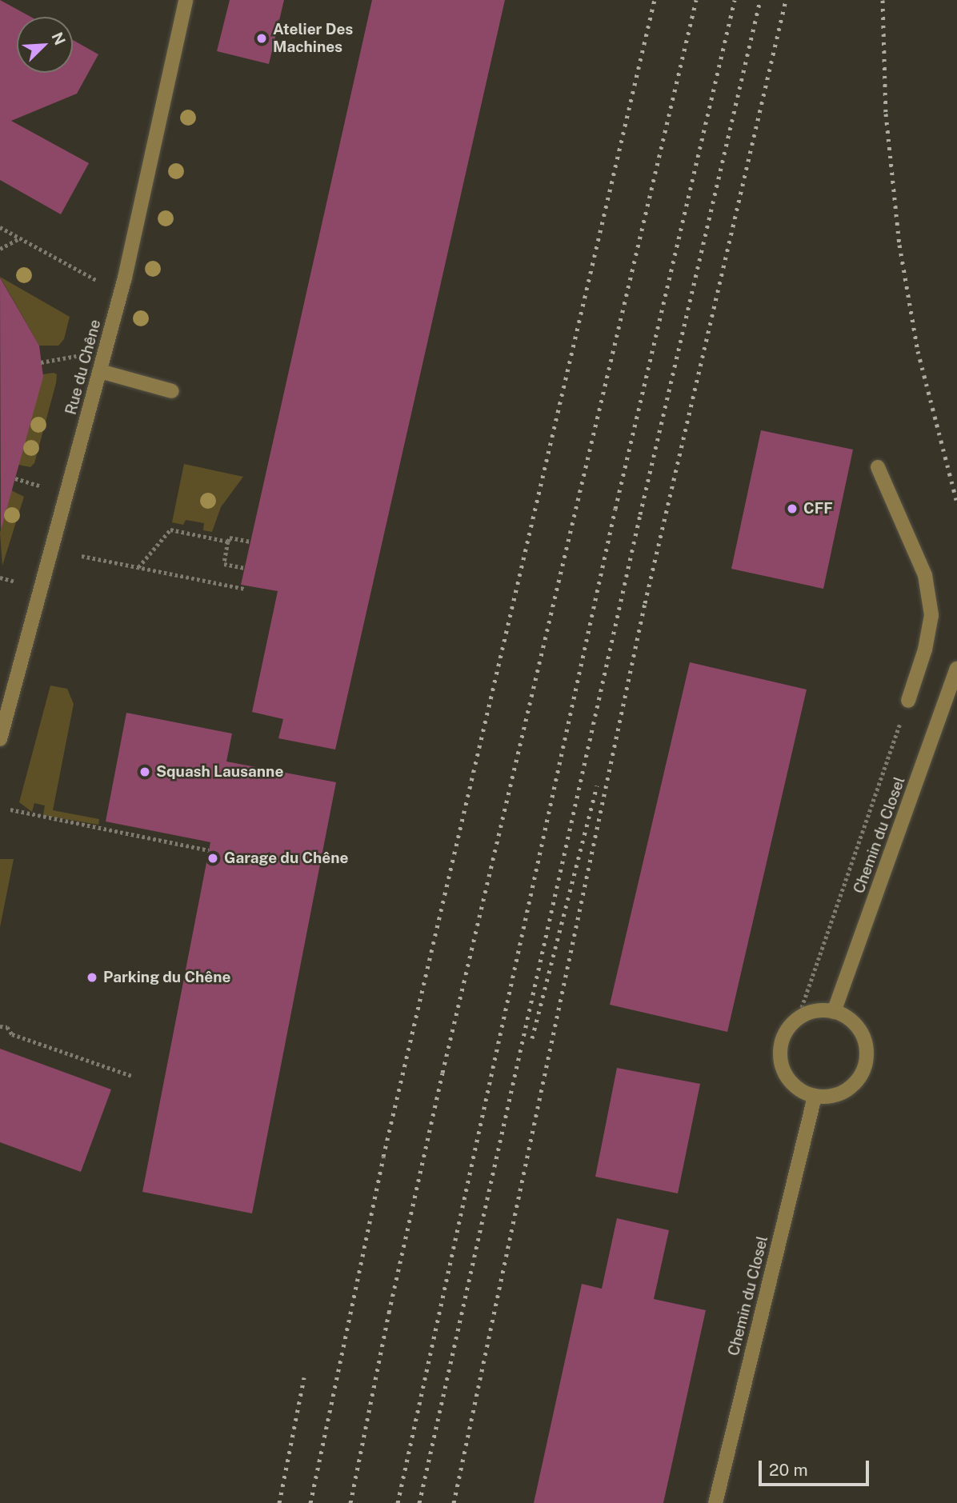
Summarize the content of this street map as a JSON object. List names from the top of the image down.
{
  "streets": {
    "street": ["Rue du Chêne", "Chemin du Closel"]
  },
  "places": [
    "Atelier Des Machines",
    "CFF",
    "Squash Lausanne",
    "Garage du Chêne",
    "Parking du Chêne"
  ],
  "scale_bar": "20 m",
  "north": "top right"
}
